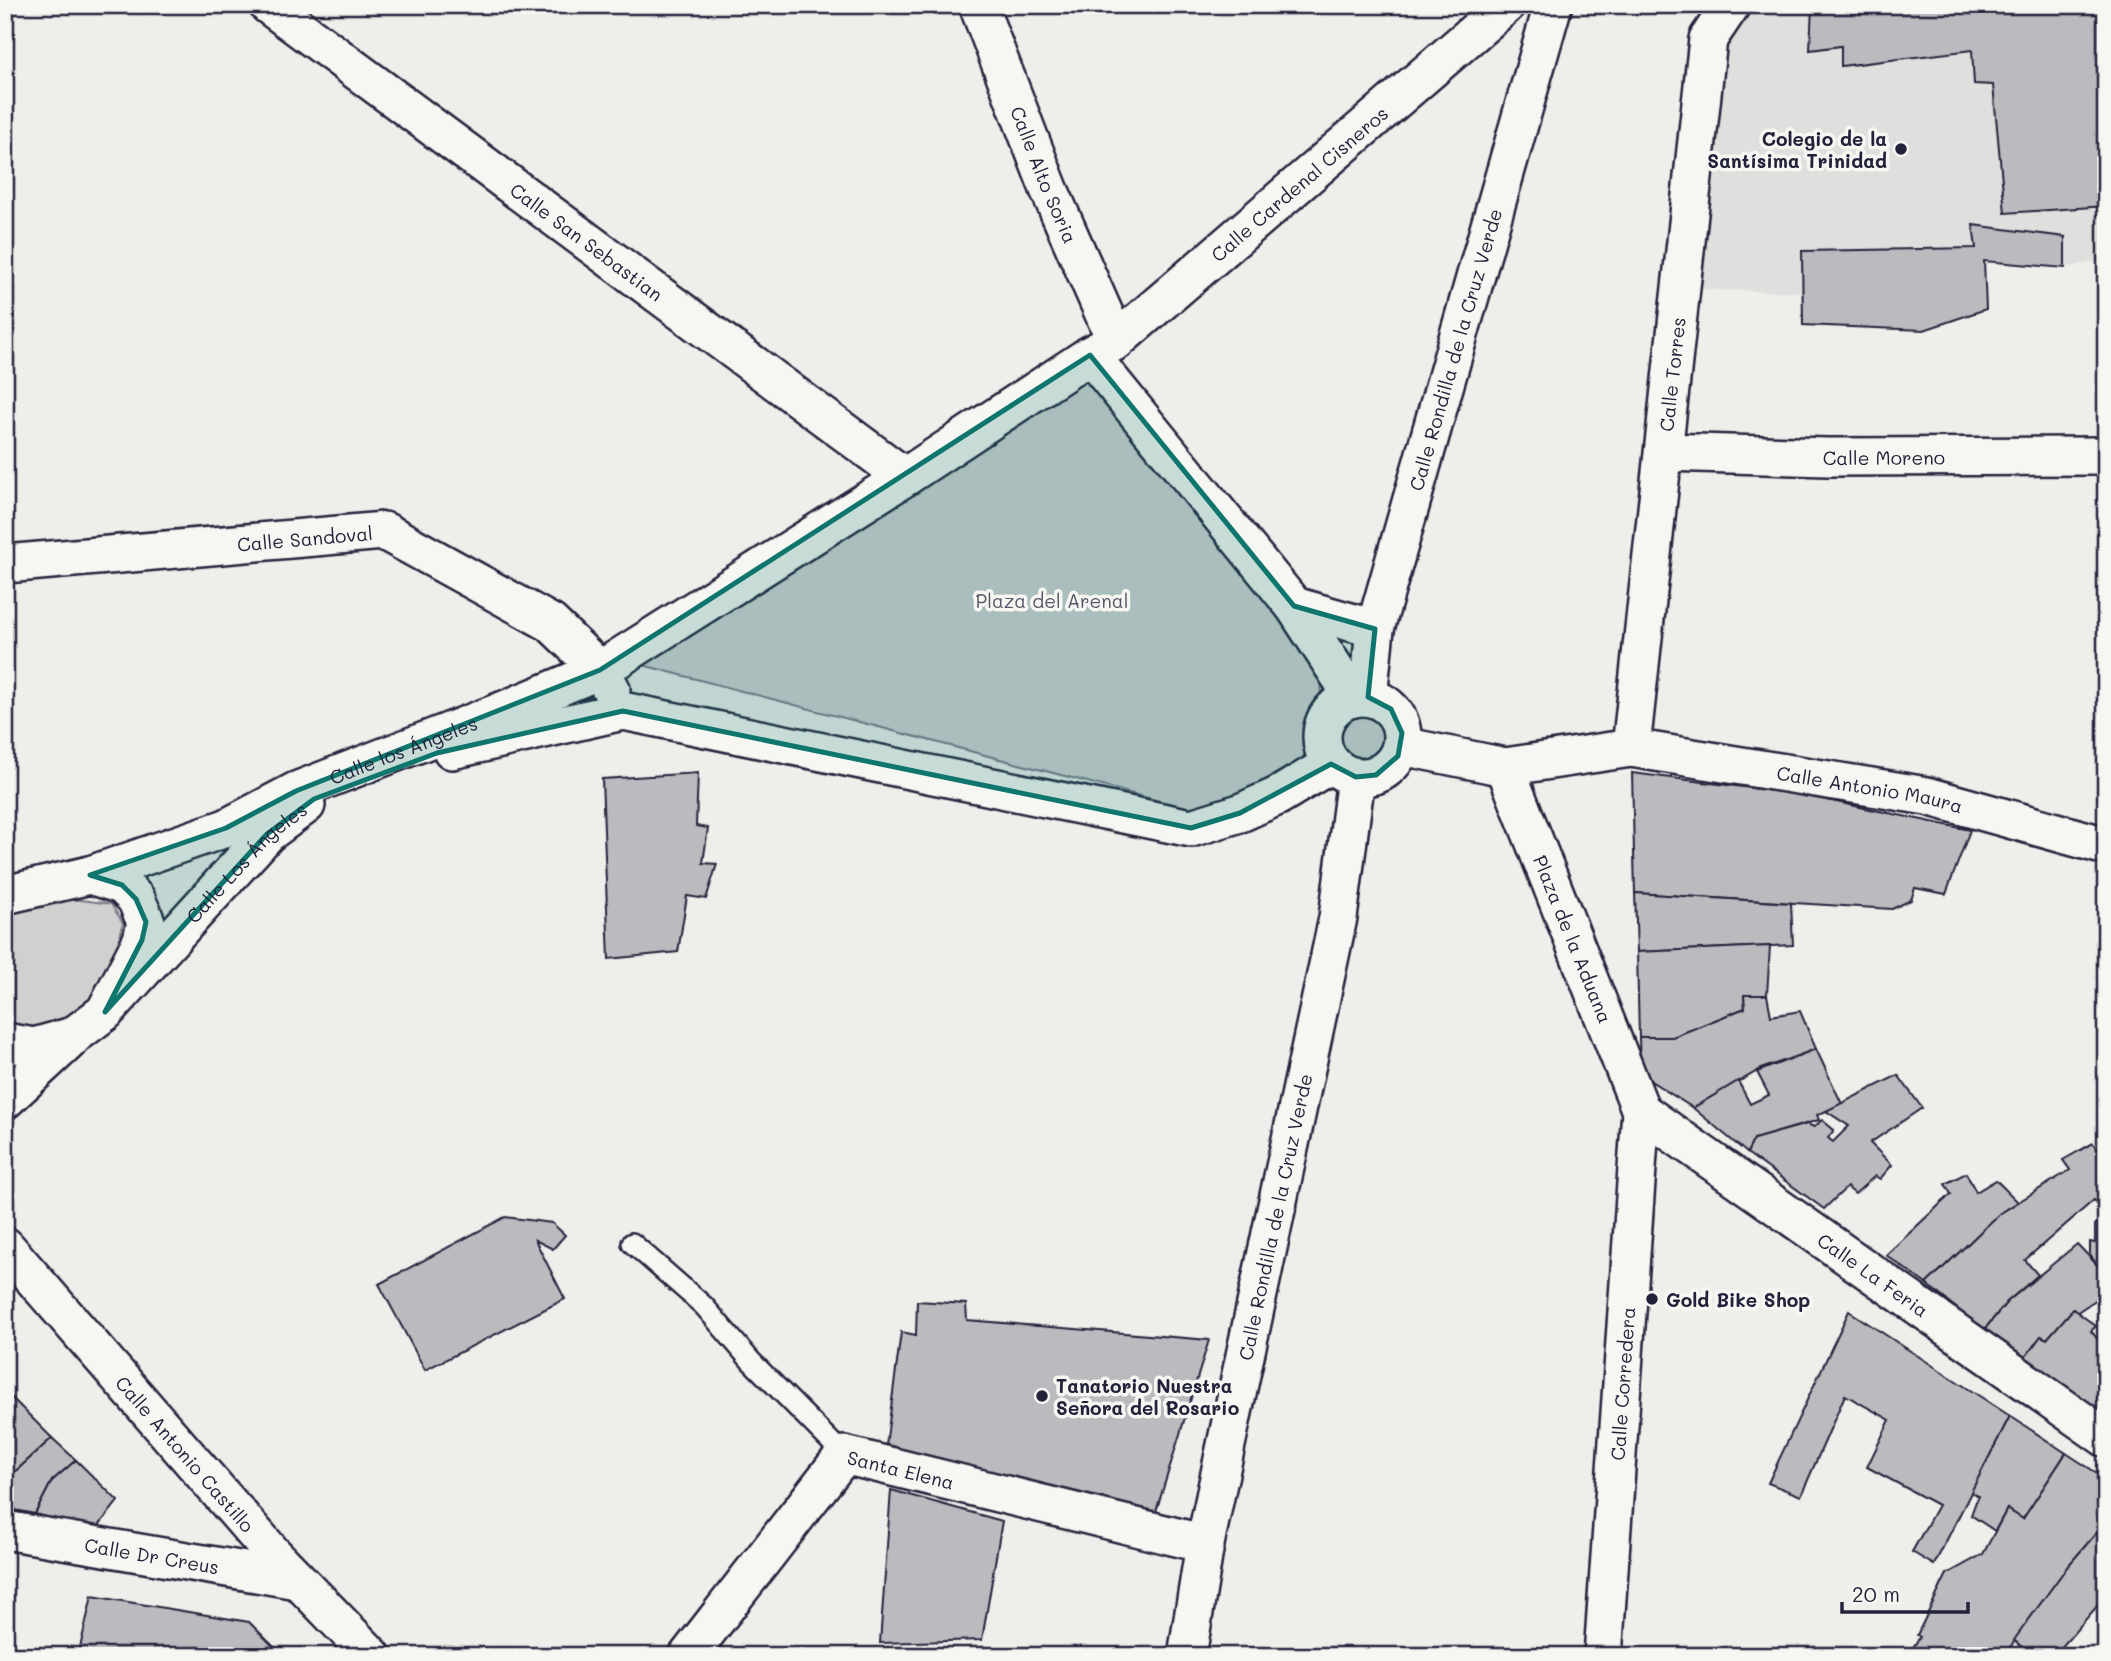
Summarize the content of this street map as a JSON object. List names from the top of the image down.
{
  "streets": {
    "street": [
      "Calle Alto Soria",
      "Calle Cardenal Cisneros",
      "Calle San Sebastian",
      "Calle Rondilla de la Cruz Verde",
      "Calle Torres",
      "Calle Moreno",
      "Calle Sandoval",
      "Calle los Ángeles",
      "Calle Antonio Maura",
      "Calle Los Ángeles",
      "Plaza de la Aduana",
      "Calle La Feria",
      "Calle Corredera",
      "Calle Antonio Castillo",
      "Santa Elena",
      "Calle Dr Creus"
    ]
  },
  "crossings": [
    ["Calle Alto Soria", "Calle Cardenal Cisneros"],
    ["Calle Rondilla de la Cruz Verde", "Santa Elena"],
    ["Calle Torres", "Calle Moreno"],
    ["Calle Torres", "Calle Antonio Maura"],
    ["Calle Sandoval", "Calle los Ángeles"],
    ["Calle Sandoval", "Calle Los Ángeles"],
    ["Plaza de la Aduana", "Calle La Feria"],
    ["Plaza de la Aduana", "Calle Corredera"],
    ["Calle La Feria", "Calle Corredera"],
    ["Calle Antonio Castillo", "Calle Dr Creus"]
  ],
  "parks": ["Plaza del Arenal"],
  "places": ["Colegio de la Santísima Trinidad", "Gold Bike Shop", "Tanatorio Nuestra Señora del Rosario"],
  "scale_bar": "20 m"
}
